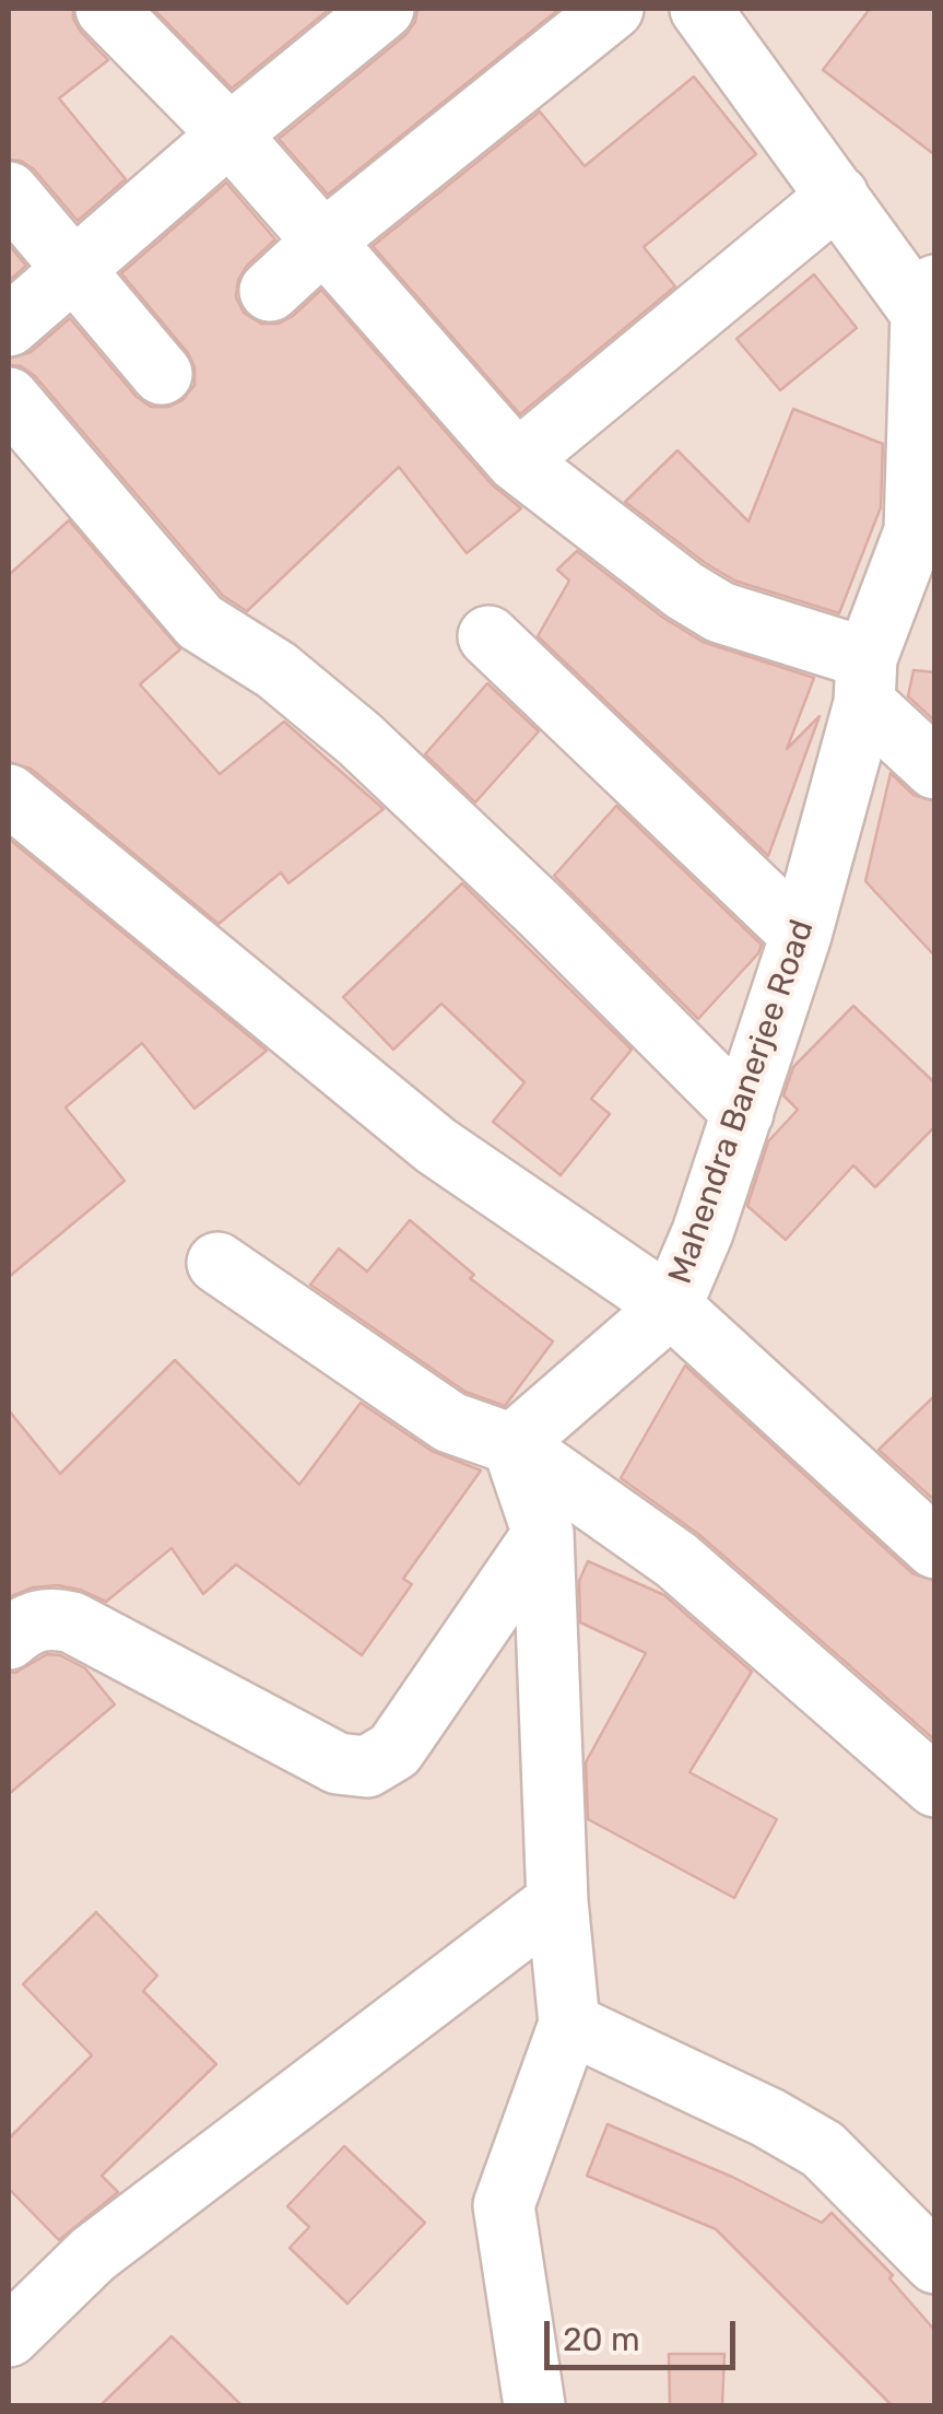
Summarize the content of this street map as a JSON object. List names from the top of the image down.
{
  "streets": {
    "street": ["Mahendra Banerjee Road"]
  },
  "scale_bar": "20 m"
}
